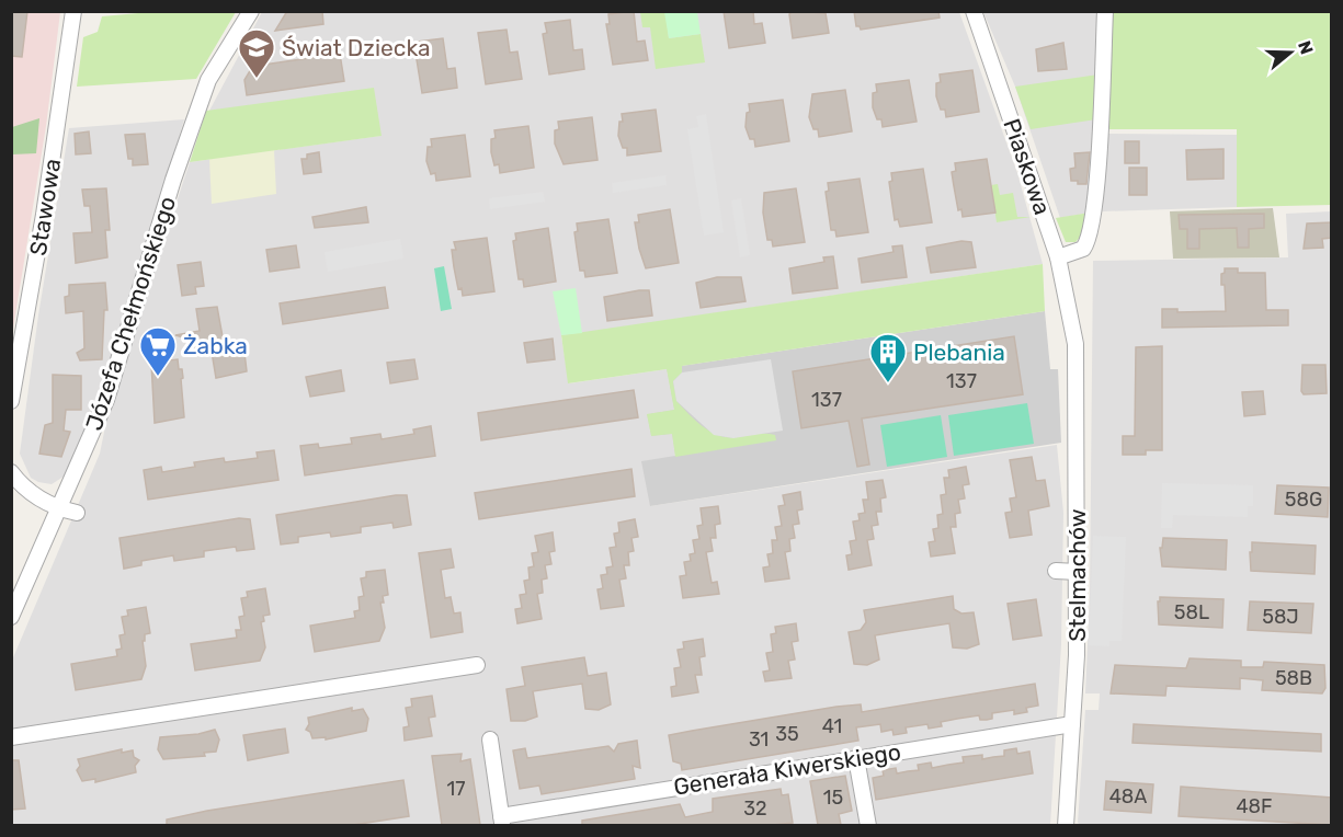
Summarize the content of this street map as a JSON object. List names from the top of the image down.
{
  "streets": {
    "street": [
      "Piaskowa",
      "Stawowa",
      "Józefa Chełmońskiego",
      "Stelmachów",
      "Generała Kiwerskiego"
    ]
  },
  "crossings": [
    ["Piaskowa", "Stelmachów"],
    ["Stelmachów", "Generała Kiwerskiego"]
  ],
  "places": {
    "school or university": ["Świat Dziecka"],
    "supermarket": ["Żabka"],
    "building": ["Plebania"]
  },
  "house_numbers": [
    "137",
    "137",
    "58G",
    "58L",
    "58J",
    "58B",
    "41",
    "35",
    "31",
    "17",
    "48A",
    "15",
    "48F",
    "32"
  ],
  "north": "right"
}
